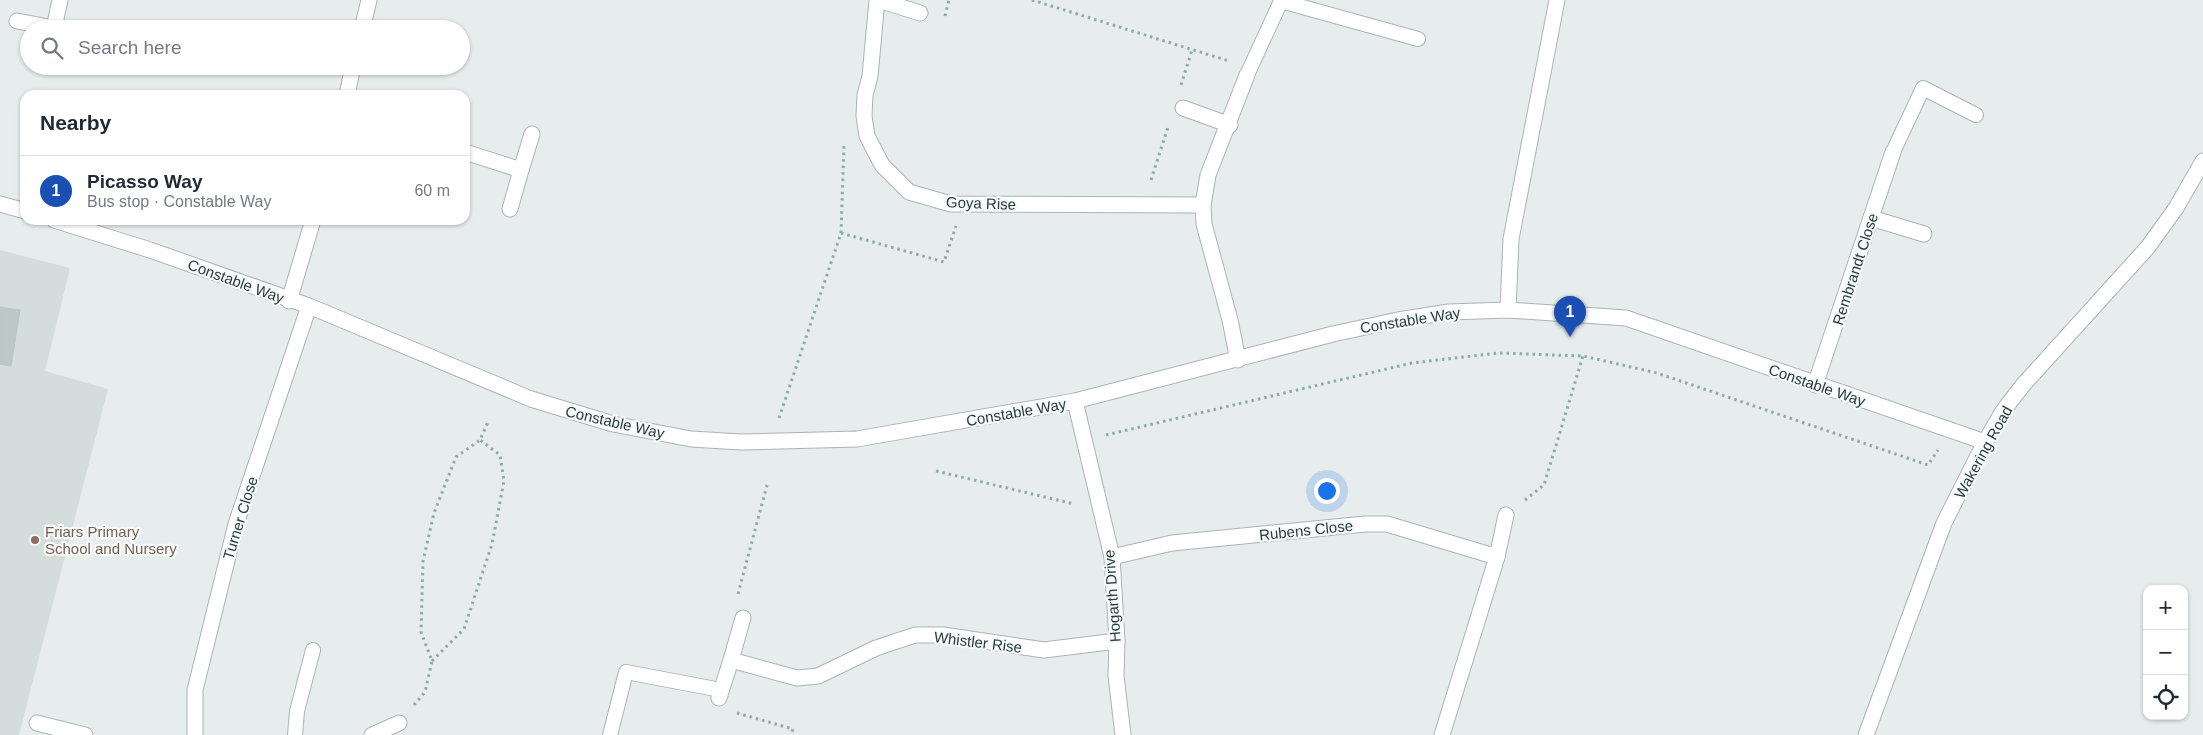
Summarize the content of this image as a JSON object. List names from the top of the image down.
{
  "streets": {
    "street": [
      "Goya Rise",
      "Rembrandt Close",
      "Constable Way",
      "Wakering Road",
      "Turner Close",
      "Rubens Close",
      "Hogarth Drive",
      "Whistler Rise"
    ]
  },
  "crossings": [
    ["Rembrandt Close", "Constable Way"],
    ["Constable Way", "Wakering Road"],
    ["Constable Way", "Turner Close"],
    ["Constable Way", "Hogarth Drive"],
    ["Rubens Close", "Hogarth Drive"],
    ["Hogarth Drive", "Whistler Rise"]
  ],
  "places": ["Friars Primary School and Nursery"],
  "page": {
    "search": "Search here",
    "heading": "Nearby",
    "list": [
      {
        "mark": "1",
        "name": "Picasso Way",
        "note": "Bus stop · Constable Way",
        "value": "60 m"
      }
    ],
    "pins": "1",
    "map_buttons": ["+", "−"]
  }
}
